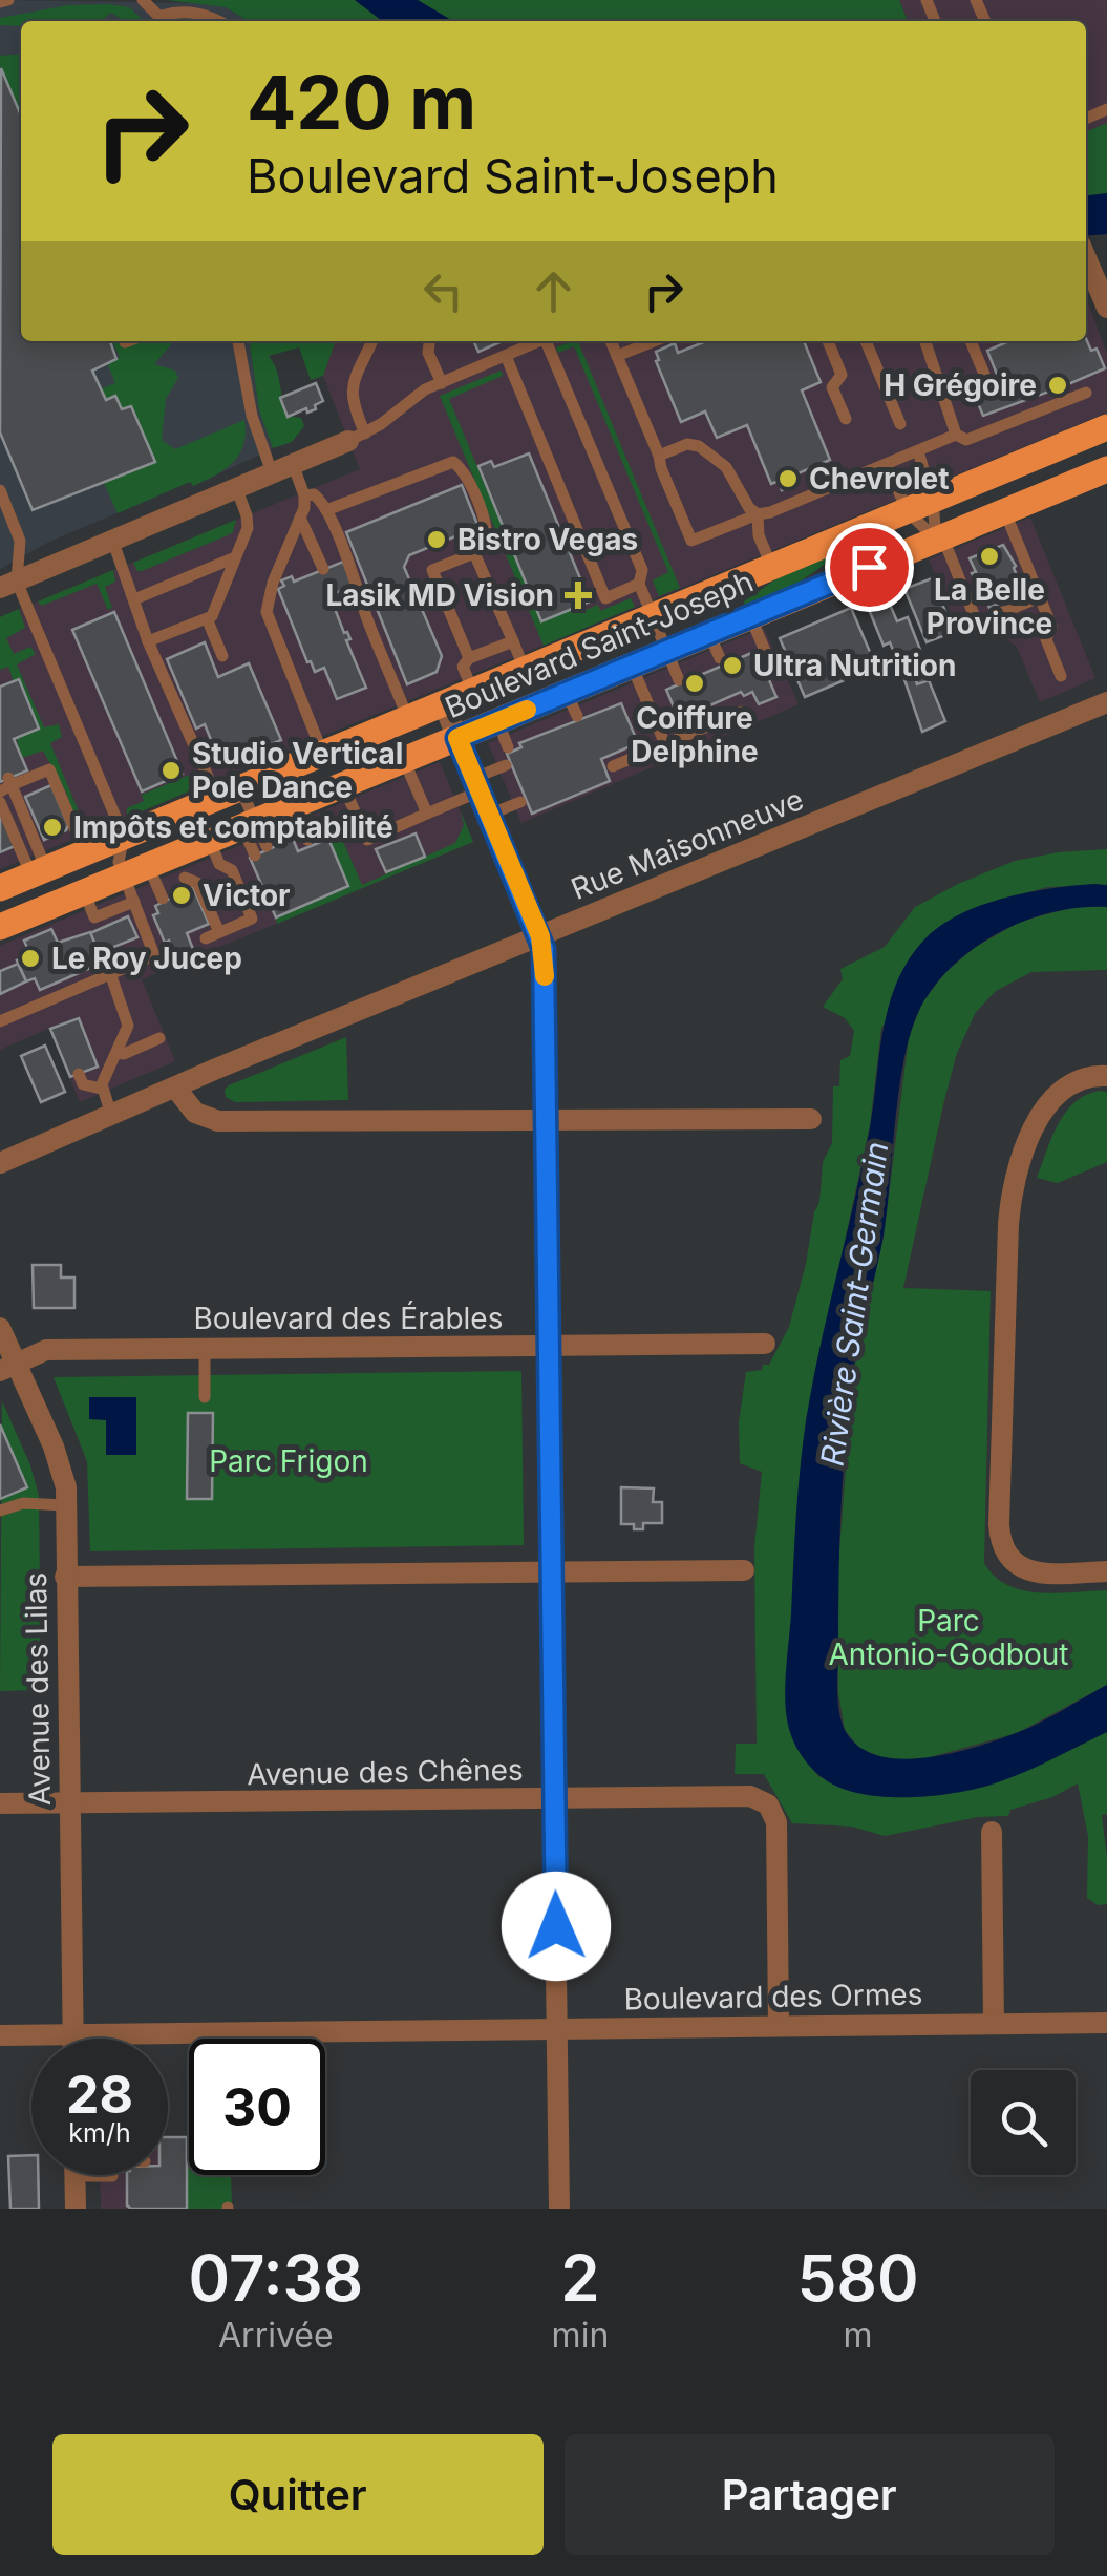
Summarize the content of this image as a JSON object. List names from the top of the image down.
{
  "streets": {
    "main road": ["Boulevard Saint-Joseph"],
    "street": [
      "Rue Maisonneuve",
      "Boulevard des Érables",
      "Avenue des Lilas",
      "Avenue des Chênes",
      "Boulevard des Ormes"
    ]
  },
  "crossings": [
    ["Boulevard des Érables", "Avenue des Lilas"],
    ["Avenue des Lilas", "Avenue des Chênes"],
    ["Avenue des Lilas", "Boulevard des Ormes"],
    ["Avenue des Chênes", "Boulevard des Ormes"]
  ],
  "water": ["Rivière Saint-Germain"],
  "parks": ["Parc Frigon", "Parc Antonio-Godbout"],
  "places": {
    "other": [
      "H Grégoire",
      "Chevrolet",
      "Bistro Vegas",
      "La Belle Province",
      "Ultra Nutrition",
      "Coiffure Delphine",
      "Studio Vertical Pole Dance",
      "Impôts et comptabilité",
      "Victor",
      "Le Roy Jucep"
    ],
    "health": ["Lasik MD Vision"]
  },
  "page": {
    "turn": ["420 m", "Boulevard Saint-Joseph"],
    "speed": "28 km/h",
    "limit": "30",
    "eta": [
      "07:38",
      "Arrivée",
      "2",
      "min",
      "580",
      "m"
    ],
    "buttons": ["Quitter", "Partager"]
  }
}
